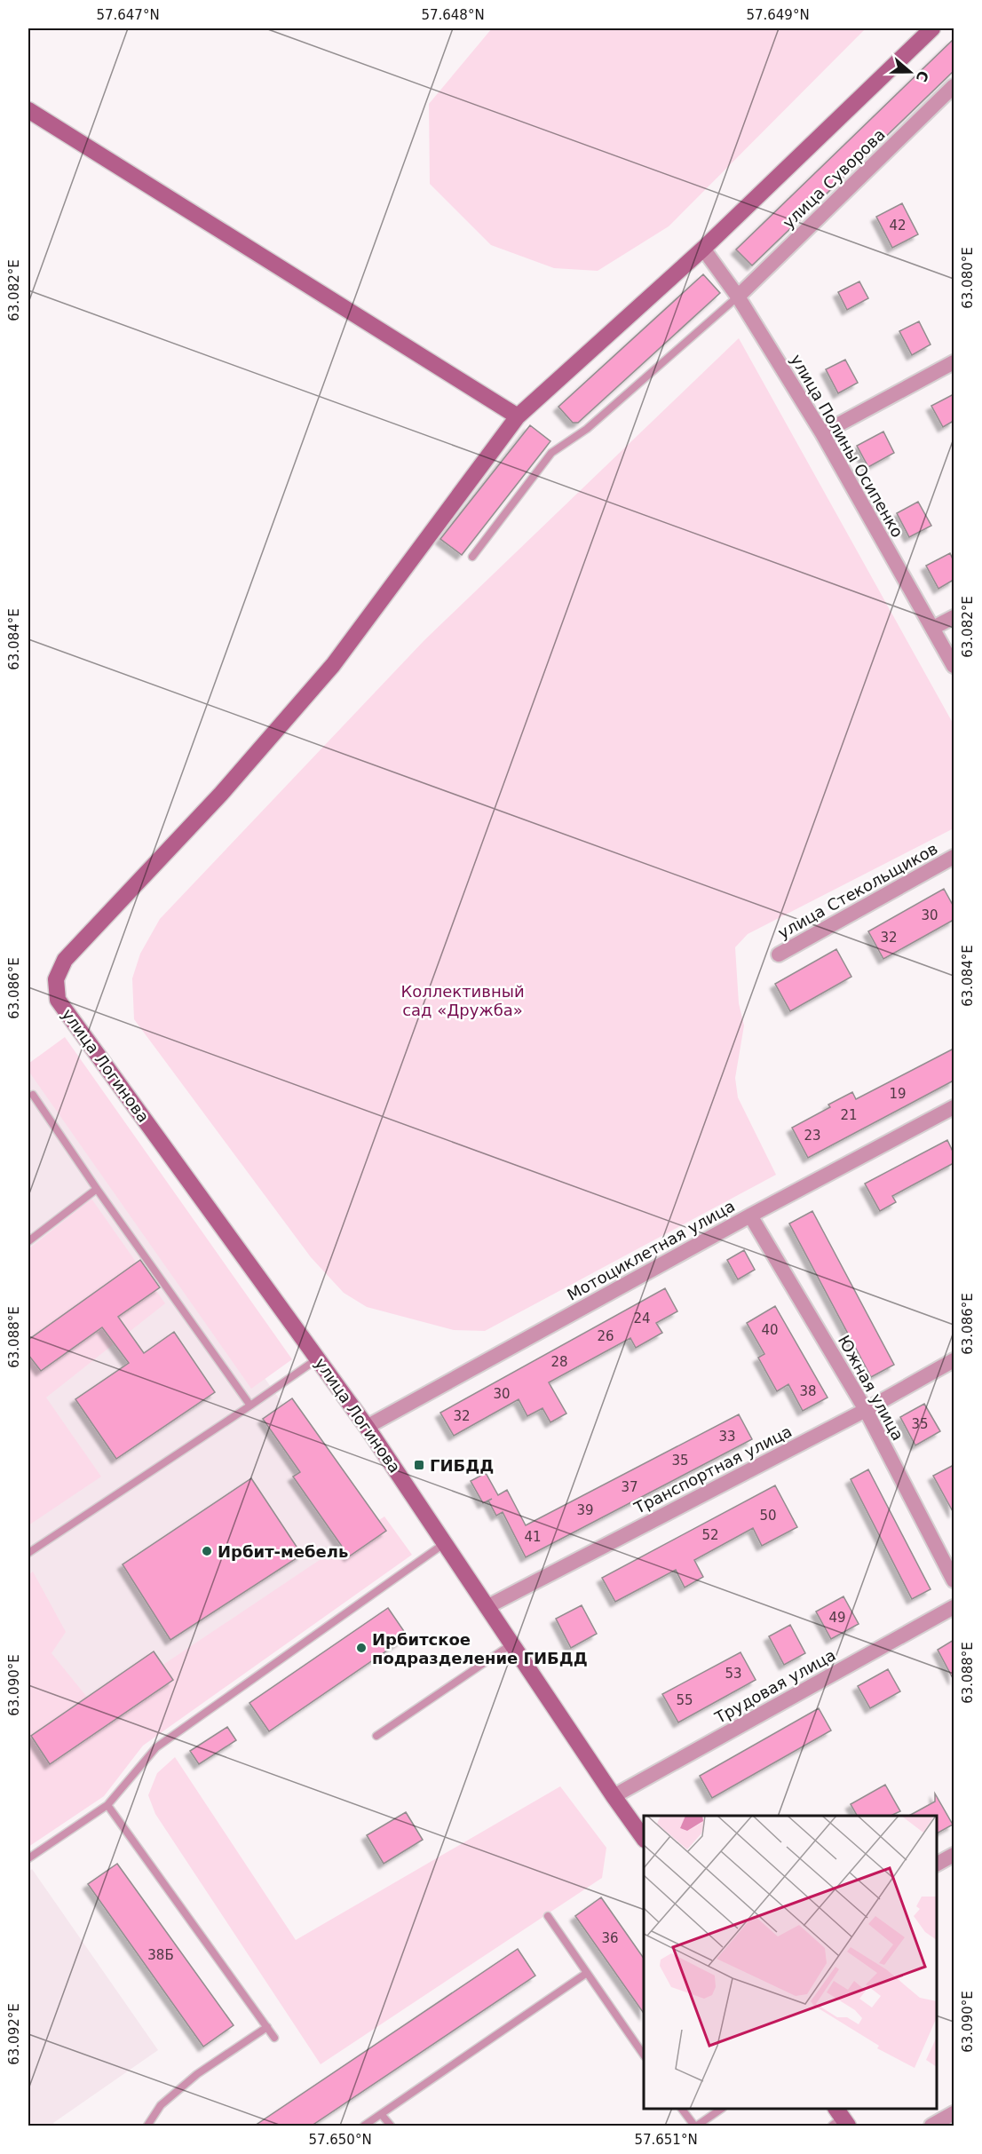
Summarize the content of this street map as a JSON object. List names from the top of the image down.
{
  "streets": {
    "street": [
      "улица Суворова",
      "улица Полины Осипенко",
      "улица Стекольщиков",
      "улица Логинова",
      "Мотоциклетная улица",
      "Южная улица",
      "Транспортная улица",
      "Трудовая улица"
    ]
  },
  "crossings": [
    ["улица Суворова", "улица Полины Осипенко"],
    ["улица Логинова", "Мотоциклетная улица"],
    ["улица Логинова", "Транспортная улица"],
    ["улица Логинова", "Трудовая улица"],
    ["Мотоциклетная улица", "Южная улица"],
    ["Южная улица", "Транспортная улица"]
  ],
  "parks": ["Коллективный сад «Дружба»"],
  "places": {
    "transit": ["ГИБДД"],
    "other": ["Ирбит-мебель", "Ирбитское подразделение ГИБДД"]
  },
  "house_numbers": [
    "42",
    "30",
    "32",
    "19",
    "21",
    "23",
    "24",
    "40",
    "26",
    "28",
    "38",
    "30",
    "32",
    "35",
    "33",
    "35",
    "37",
    "39",
    "50",
    "52",
    "41",
    "49",
    "53",
    "55",
    "36",
    "38Б"
  ],
  "north": "right",
  "coordinates": [
    "57.647°N",
    "57.648°N",
    "57.649°N",
    "63.080°E",
    "63.082°E",
    "63.084°E",
    "63.086°E",
    "63.088°E",
    "63.090°E",
    "63.092°E",
    "57.650°N",
    "57.651°N"
  ]
}
